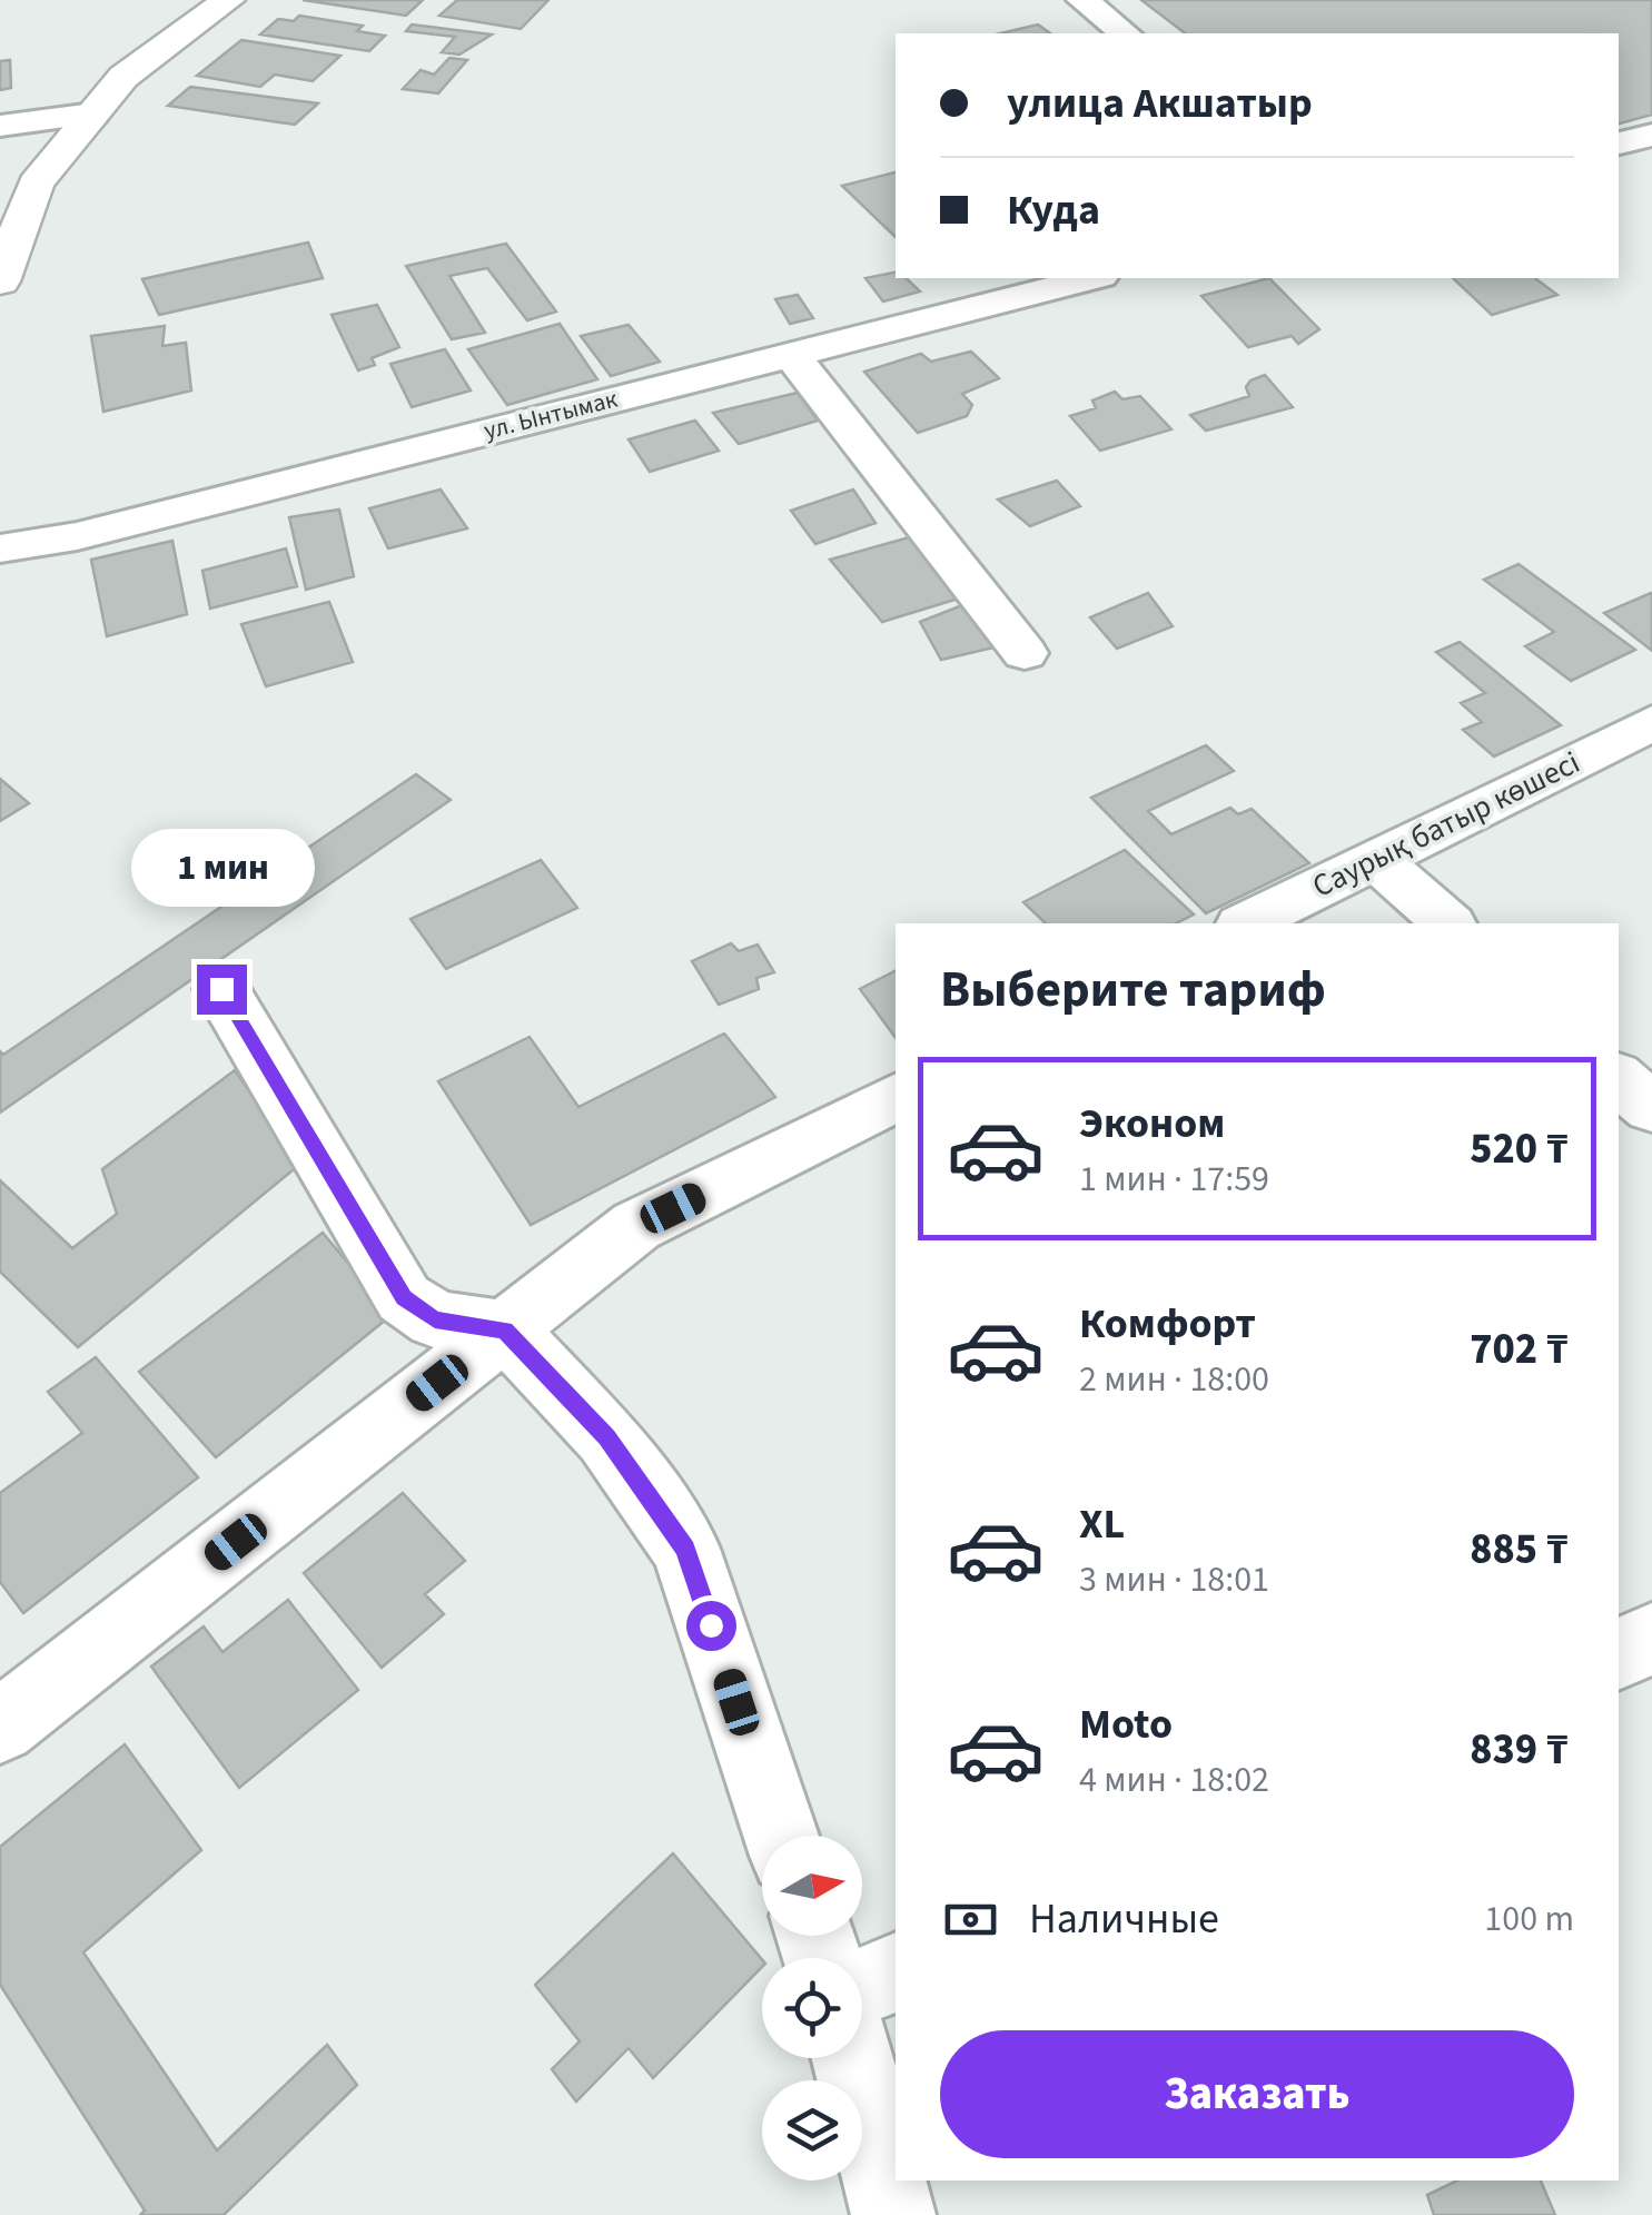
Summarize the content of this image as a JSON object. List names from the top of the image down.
{
  "streets": {
    "street": ["ул. Ынтымак", "Саурық батыр көшесі"]
  },
  "north": "right",
  "page": {
    "banner": ["улица Акшатыр", "Куда"],
    "bubble": "1 мин",
    "heading": "Выберите тариф",
    "list": [
      {
        "name": "Эконом",
        "note": "1 мин · 17:59",
        "value": "520 ₸"
      },
      {
        "name": "Комфорт",
        "note": "2 мин · 18:00",
        "value": "702 ₸"
      },
      {
        "name": "XL",
        "note": "3 мин · 18:01",
        "value": "885 ₸"
      },
      {
        "name": "Moto",
        "note": "4 мин · 18:02",
        "value": "839 ₸"
      }
    ],
    "pay": ["Наличные", "100 m"],
    "buttons": "Заказать"
  }
}
